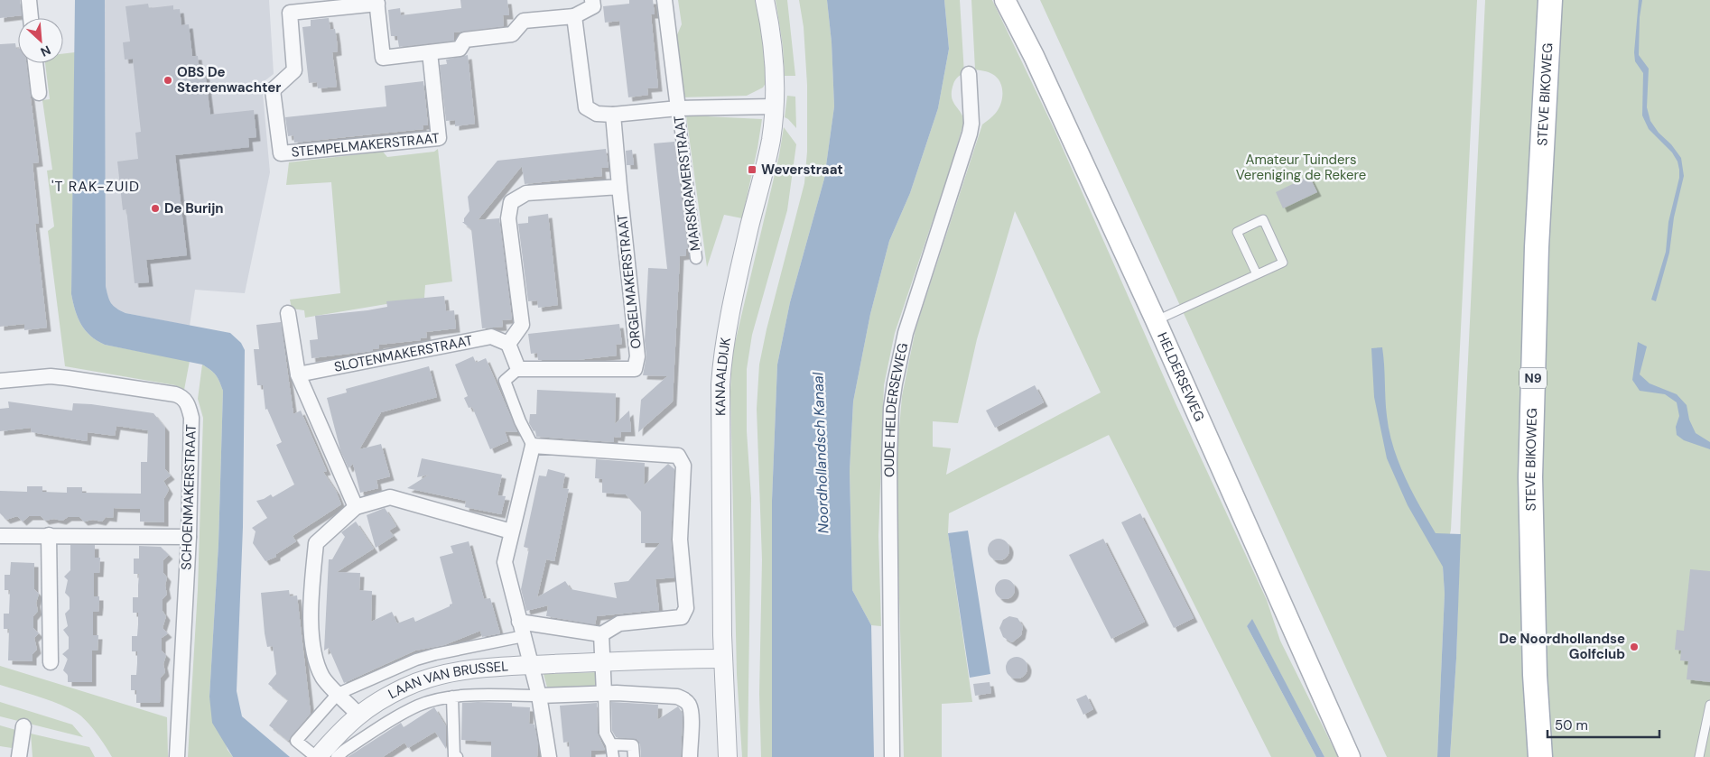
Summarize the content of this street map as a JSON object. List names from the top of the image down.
{
  "streets": {
    "main road": ["STEVE BIKOWEG", "HELDERSEWEG", "N9"],
    "street": [
      "STEMPELMAKERSTRAAT",
      "MARSKRAMERSTRAAT",
      "ORGELMAKERSTRAAT",
      "SLOTENMAKERSTRAAT",
      "KANAALDIJK",
      "OUDE HELDERSEWEG",
      "SCHOENMAKERSTRAAT",
      "LAAN VAN BRUSSEL"
    ]
  },
  "crossings": [
    ["KANAALDIJK", "LAAN VAN BRUSSEL"]
  ],
  "districts": ["'T RAK-ZUID"],
  "water": ["Noordhollandsch Kanaal"],
  "parks": ["Amateur Tuinders Vereniging de Rekere"],
  "places": {
    "other": ["OBS De Sterrenwachter", "De Burijn", "De Noordhollandse Golfclub"],
    "transit": ["Weverstraat"]
  },
  "scale_bar": "50 m",
  "north": "bottom right"
}
